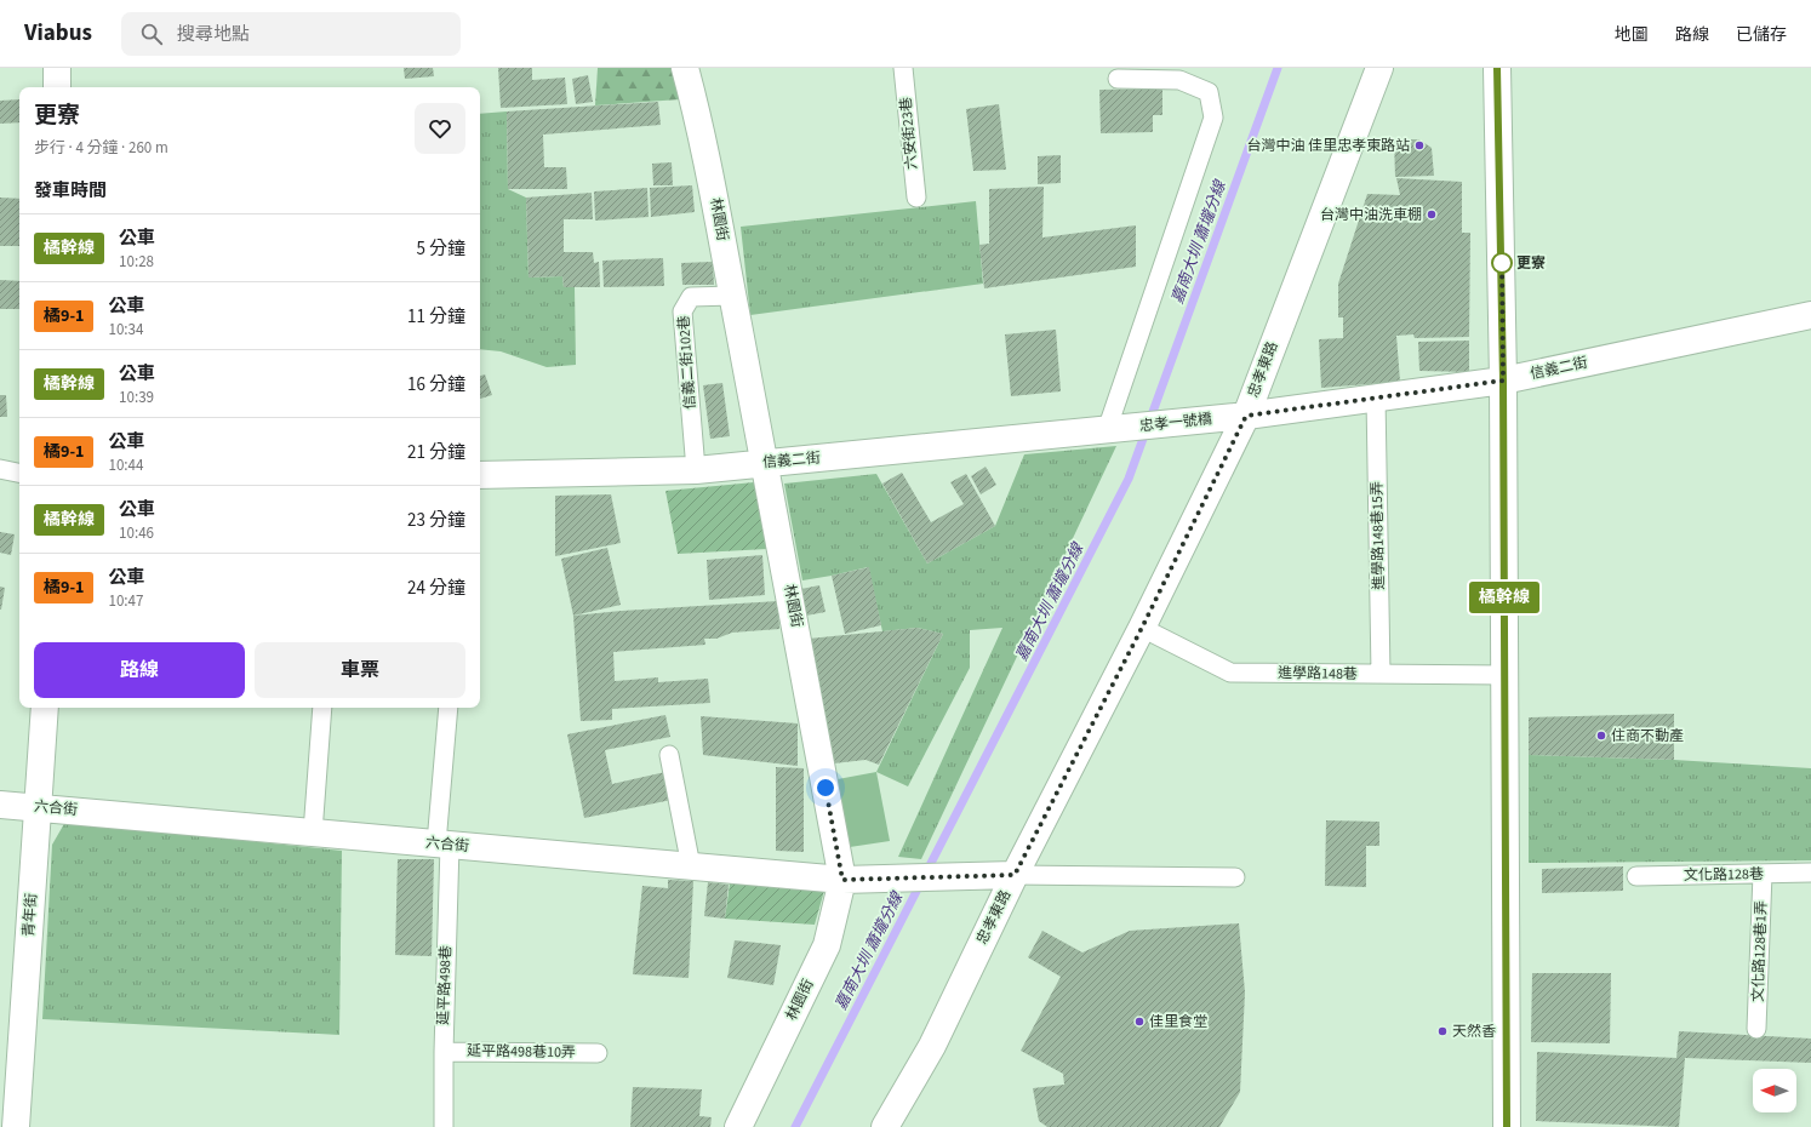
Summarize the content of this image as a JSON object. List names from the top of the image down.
{
  "streets": {
    "street": [
      "林園街",
      "信義二街",
      "忠孝東路",
      "忠孝一號橋",
      "六合街",
      "青年街"
    ],
    "lane": [
      "六安街23巷",
      "信義二街102巷",
      "進學路148巷15弄",
      "進學路148巷",
      "文化路128巷",
      "文化路128巷1弄",
      "延平路498巷",
      "延平路498巷10弄"
    ]
  },
  "crossings": [
    ["林園街", "信義二街102巷"],
    ["林園街", "信義二街"],
    ["林園街", "六合街"],
    ["信義二街102巷", "信義二街"],
    ["信義二街", "忠孝東路"],
    ["信義二街", "忠孝一號橋"],
    ["信義二街", "進學路148巷15弄"],
    ["忠孝東路", "忠孝一號橋"],
    ["忠孝東路", "進學路148巷"],
    ["忠孝東路", "六合街"],
    ["進學路148巷15弄", "進學路148巷"],
    ["六合街", "青年街"],
    ["六合街", "延平路498巷"],
    ["文化路128巷", "文化路128巷1弄"],
    ["延平路498巷", "延平路498巷10弄"]
  ],
  "water": ["嘉南大圳 蕭壠分線"],
  "places": [
    "台灣中油 佳里忠孝東路站",
    "台灣中油洗車棚",
    "更寮",
    "住商不動產",
    "佳里食堂",
    "天然香"
  ],
  "lines": ["bus line 橘幹線"],
  "north": "left",
  "page": {
    "header": "Viabus",
    "search": "搜尋地點",
    "nav": ["地圖", "路線", "已儲存"],
    "on_map": "橘幹線",
    "heading": [
      ["更寮", "步行 · 4 分鐘 · 260 m"],
      "發車時間"
    ],
    "list": [
      {
        "mark": "橘幹線",
        "name": "公車",
        "note": "10:28",
        "value": "5 分鐘"
      },
      {
        "mark": "橘9-1",
        "name": "公車",
        "note": "10:34",
        "value": "11 分鐘"
      },
      {
        "mark": "橘幹線",
        "name": "公車",
        "note": "10:39",
        "value": "16 分鐘"
      },
      {
        "mark": "橘9-1",
        "name": "公車",
        "note": "10:44",
        "value": "21 分鐘"
      },
      {
        "mark": "橘幹線",
        "name": "公車",
        "note": "10:46",
        "value": "23 分鐘"
      },
      {
        "mark": "橘9-1",
        "name": "公車",
        "note": "10:47",
        "value": "24 分鐘"
      }
    ],
    "buttons": ["路線", "車票"]
  }
}
